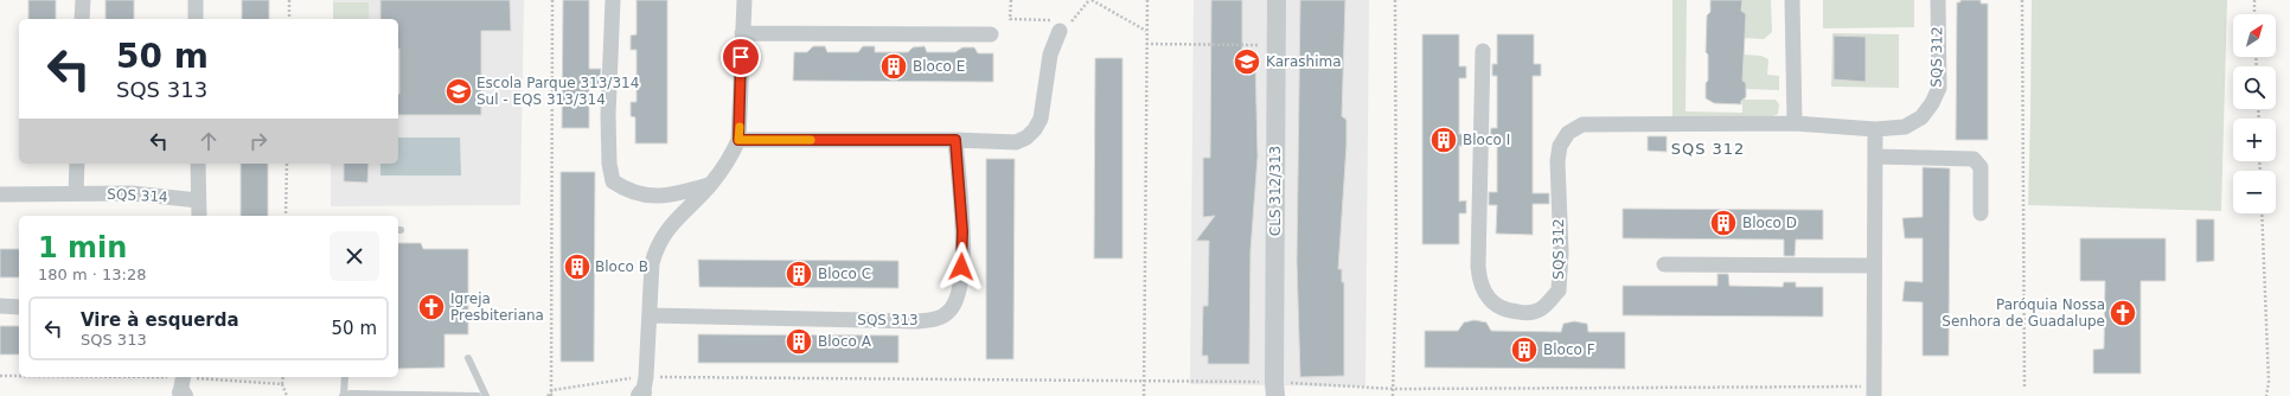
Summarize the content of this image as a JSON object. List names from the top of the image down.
{
  "streets": {
    "street": [
      "SQS 312",
      "CLS 312/313",
      "SQS 314",
      "SQS 313"
    ]
  },
  "districts": ["SQS 312"],
  "places": {
    "school or university": ["Karashima", "Escola Parque 313/314 Sul - EQS 313/314"],
    "building": [
      "Bloco E",
      "Bloco I",
      "Bloco D",
      "Bloco B",
      "Bloco C",
      "Bloco A",
      "Bloco F"
    ],
    "church": ["Igreja Presbiteriana", "Paróquia Nossa Senhora de Guadalupe"]
  },
  "north": "top right",
  "page": {
    "map_buttons": ["+", "−"],
    "turn": ["50 m", "SQS 313"],
    "heading": ["1 min", "180 m · 13:28"],
    "list": [
      {
        "name": "Vire à esquerda",
        "note": "SQS 313",
        "value": "50 m"
      }
    ]
  }
}
